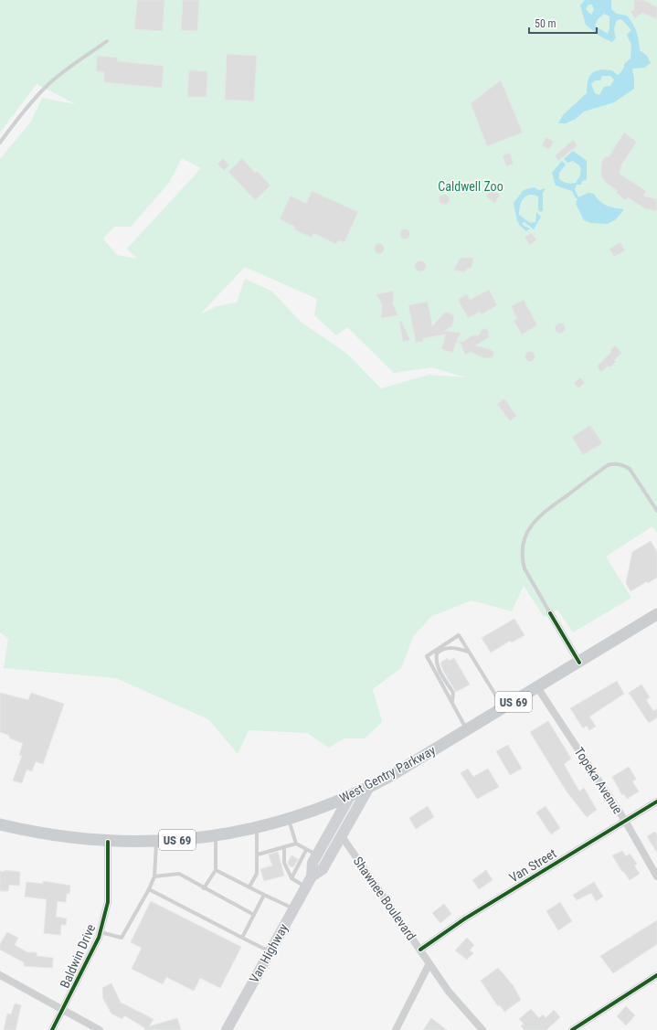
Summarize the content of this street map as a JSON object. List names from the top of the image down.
{
  "streets": {
    "main road": ["US 69", "West Gentry Parkway", "Van Highway"],
    "street": [
      "Topeka Avenue",
      "Van Street",
      "Shawnee Boulevard",
      "Baldwin Drive"
    ]
  },
  "crossings": [
    ["West Gentry Parkway", "Topeka Avenue"],
    ["West Gentry Parkway", "Van Highway"],
    ["West Gentry Parkway", "Baldwin Drive"],
    ["Topeka Avenue", "Van Street"],
    ["Van Street", "Shawnee Boulevard"],
    ["Shawnee Boulevard", "Van Highway"]
  ],
  "parks": ["Caldwell Zoo"],
  "scale_bar": "50 m"
}
